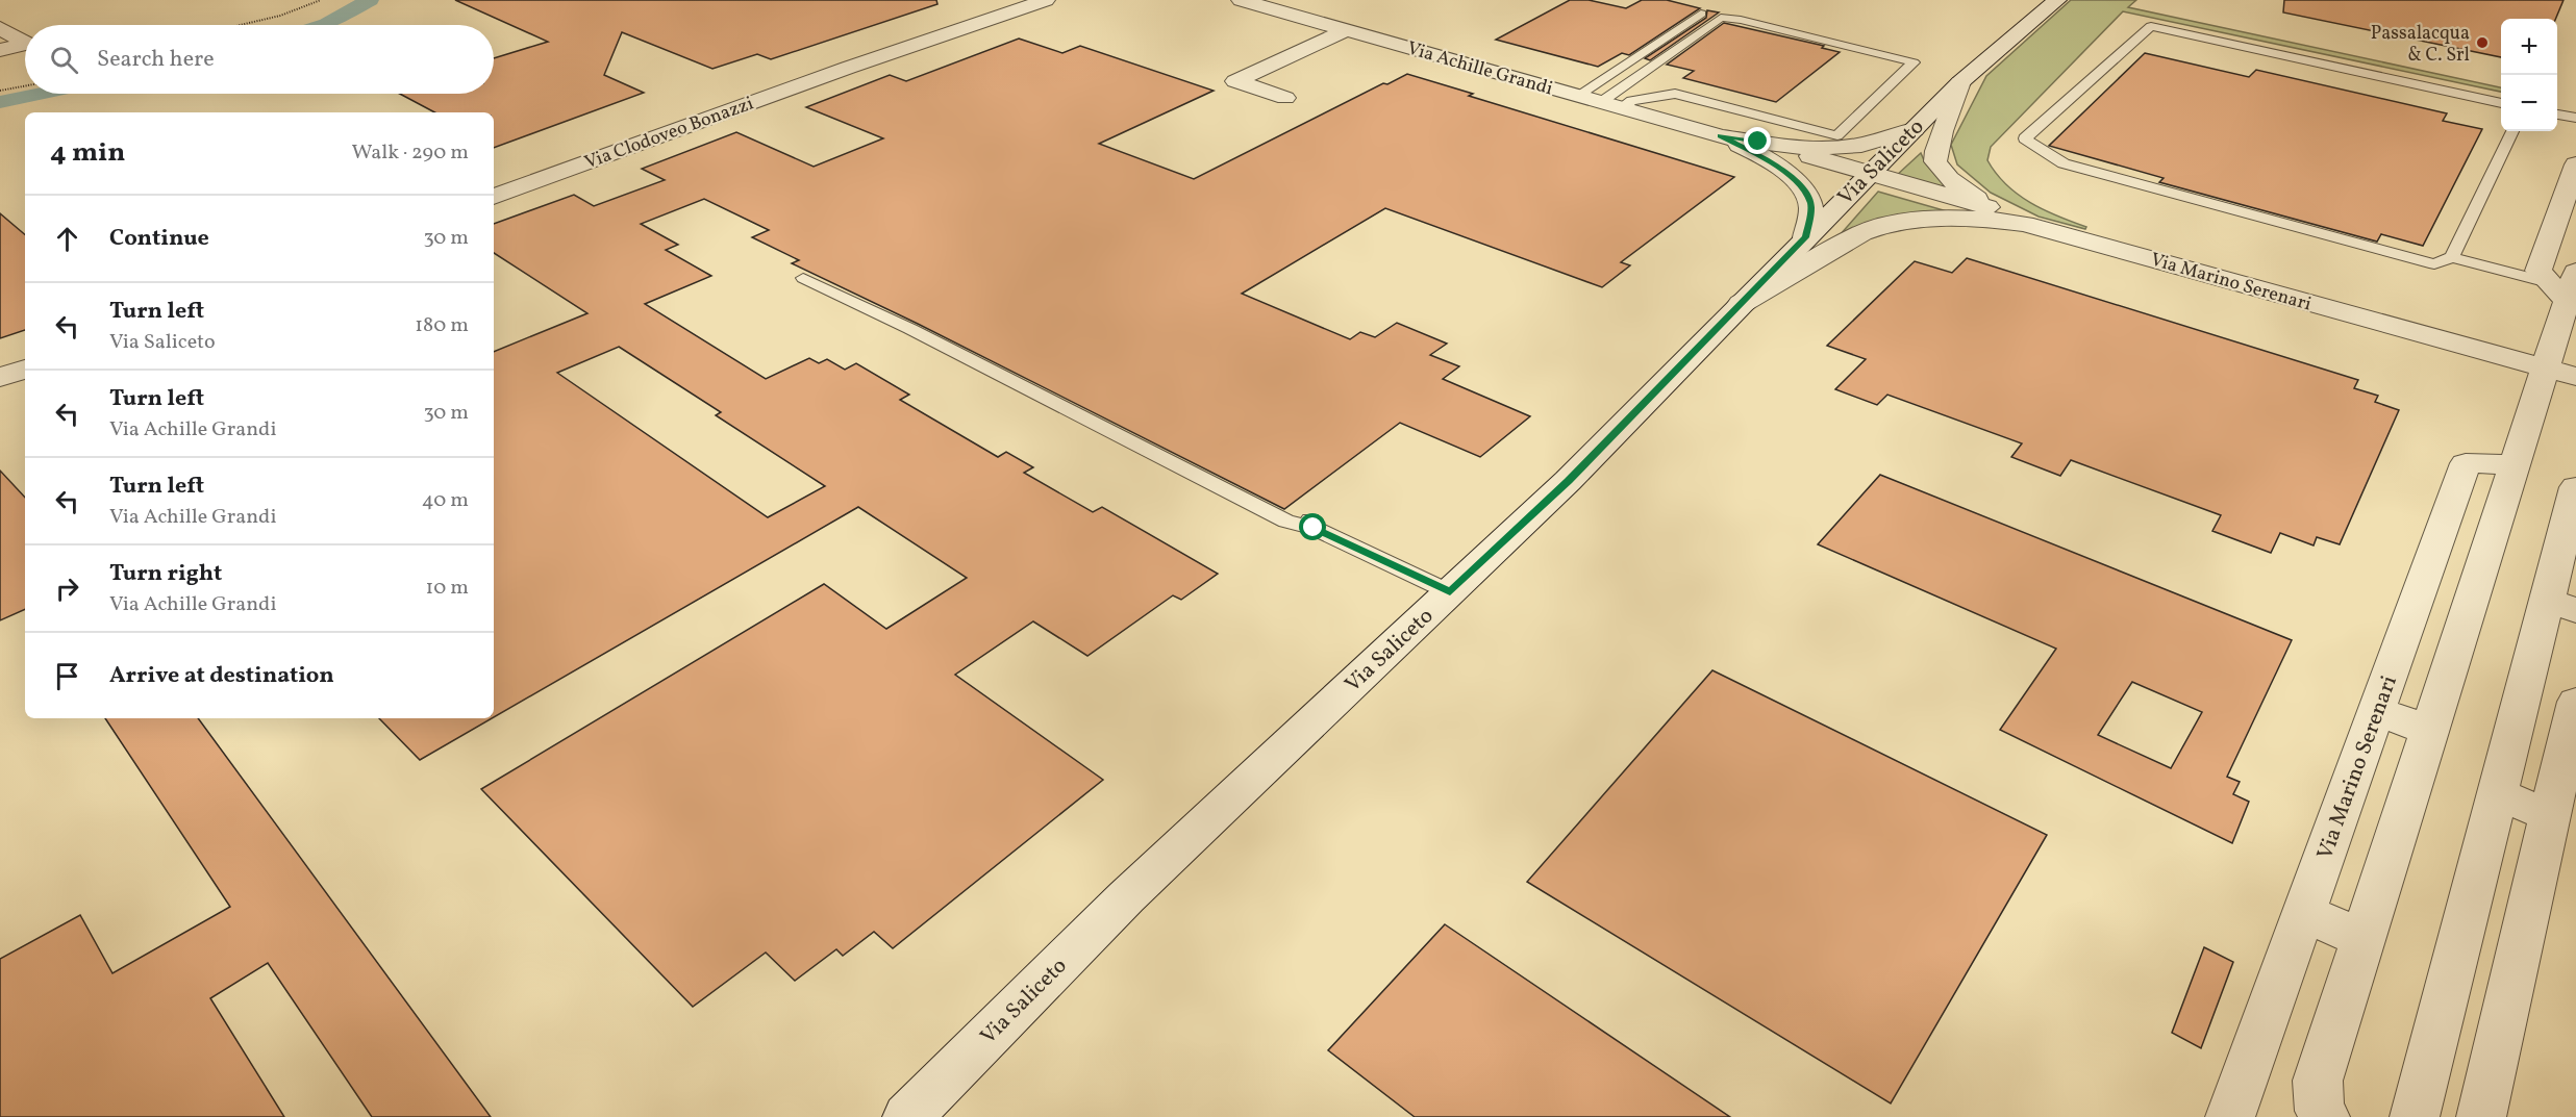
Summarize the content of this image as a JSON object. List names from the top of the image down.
{
  "streets": {
    "street": [
      "Via Achille Grandi",
      "Via Clodoveo Bonazzi",
      "Via Saliceto",
      "Via Marino Serenari"
    ]
  },
  "crossings": [
    ["Via Achille Grandi", "Via Saliceto"],
    ["Via Achille Grandi", "Via Marino Serenari"],
    ["Via Saliceto", "Via Marino Serenari"]
  ],
  "places": ["Passalacqua & C. Srl"],
  "page": {
    "map_buttons": ["+", "−"],
    "search": "Search here",
    "heading": ["4 min", "Walk · 290 m"],
    "list": [
      ["Continue", "30 m"],
      ["Turn left", "Via Saliceto", "180 m"],
      ["Turn left", "Via Achille Grandi", "30 m"],
      ["Turn left", "Via Achille Grandi", "40 m"],
      ["Turn right", "Via Achille Grandi", "10 m"],
      "Arrive at destination"
    ]
  }
}
